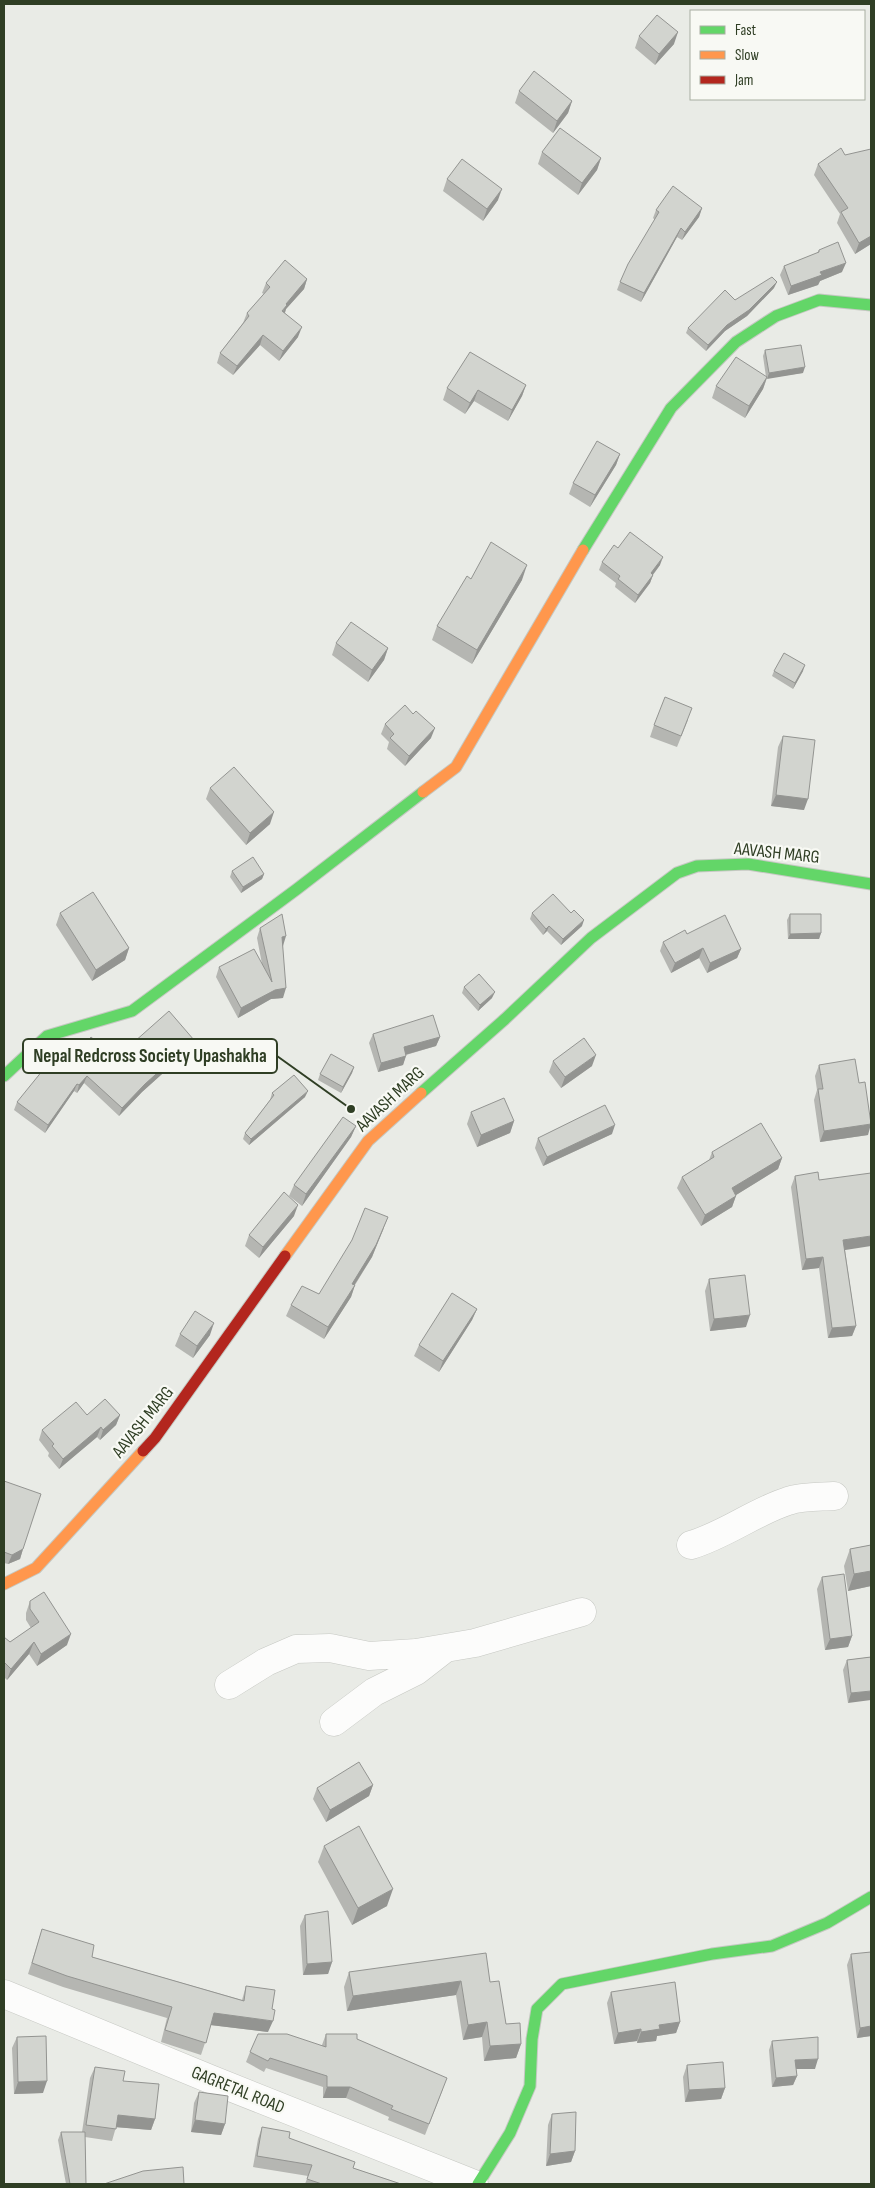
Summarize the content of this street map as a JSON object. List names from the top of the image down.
{
  "streets": {
    "street": ["AAVASH MARG", "GAGRETAL ROAD"]
  },
  "places": ["Nepal Redcross Society Upashakha"],
  "legend": ["Fast", "Slow", "Jam"]
}
